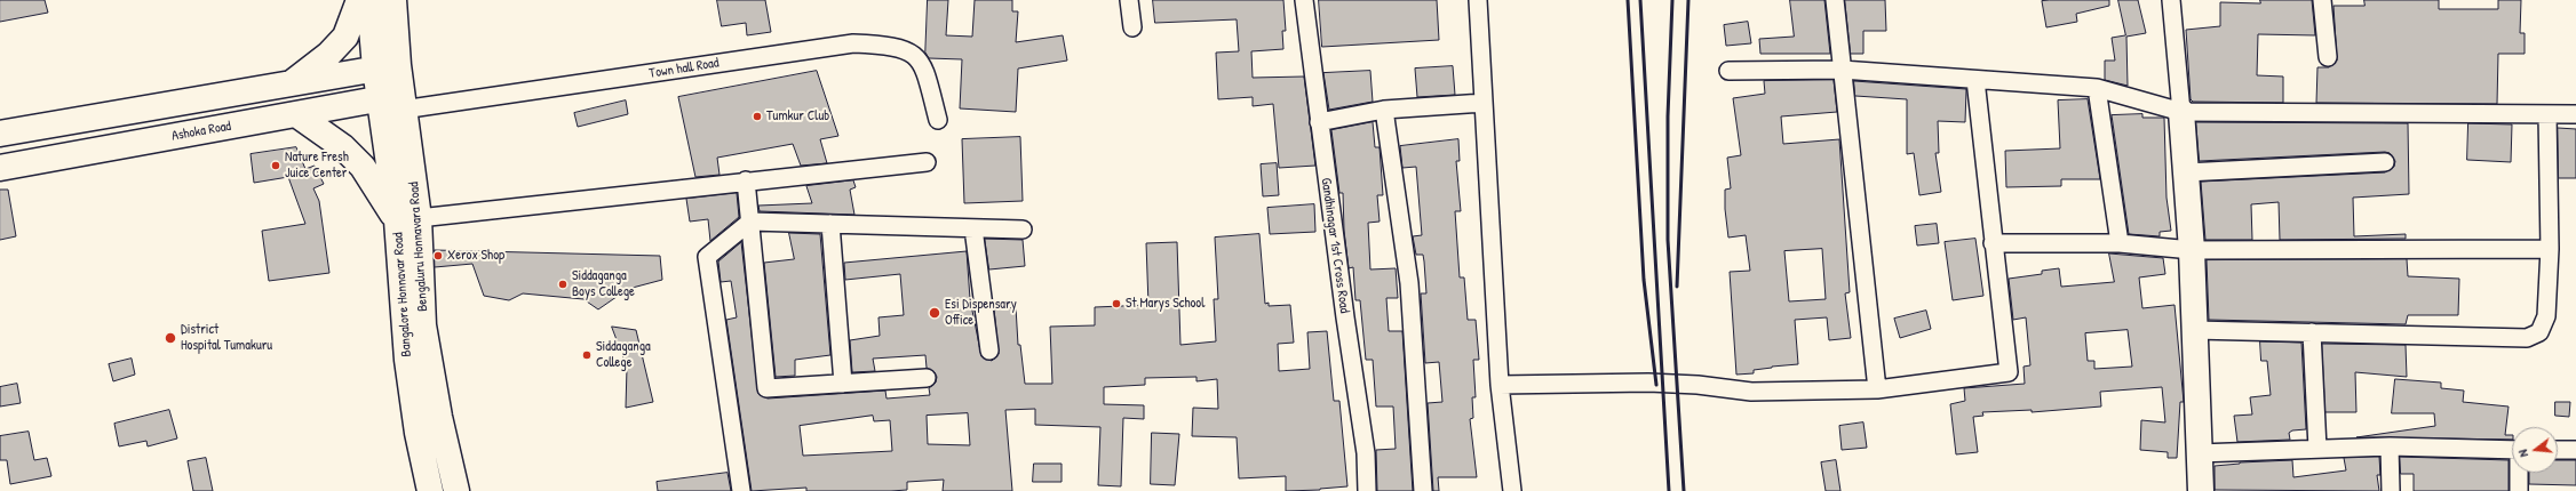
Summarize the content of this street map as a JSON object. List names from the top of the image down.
{
  "streets": {
    "main road": ["Ashoka Road", "Bengaluru Honnavara Road", "Bangalore Honnavar Road"],
    "street": ["Town hall Road", "Gandhinagar 1st Cross Road"]
  },
  "crossings": [
    ["Town hall Road", "Ashoka Road"],
    ["Town hall Road", "Bangalore Honnavar Road"],
    ["Ashoka Road", "Bangalore Honnavar Road"],
    ["Bengaluru Honnavara Road", "Bangalore Honnavar Road"]
  ],
  "places": [
    "Tumkur Club",
    "Nature Fresh Juice Center",
    "Xerox Shop",
    "Siddaganga Boys College",
    "St Marys School",
    "Esi Dispensary Office",
    "District Hospital Tumakuru",
    "Siddaganga College"
  ],
  "north": "left"
}
